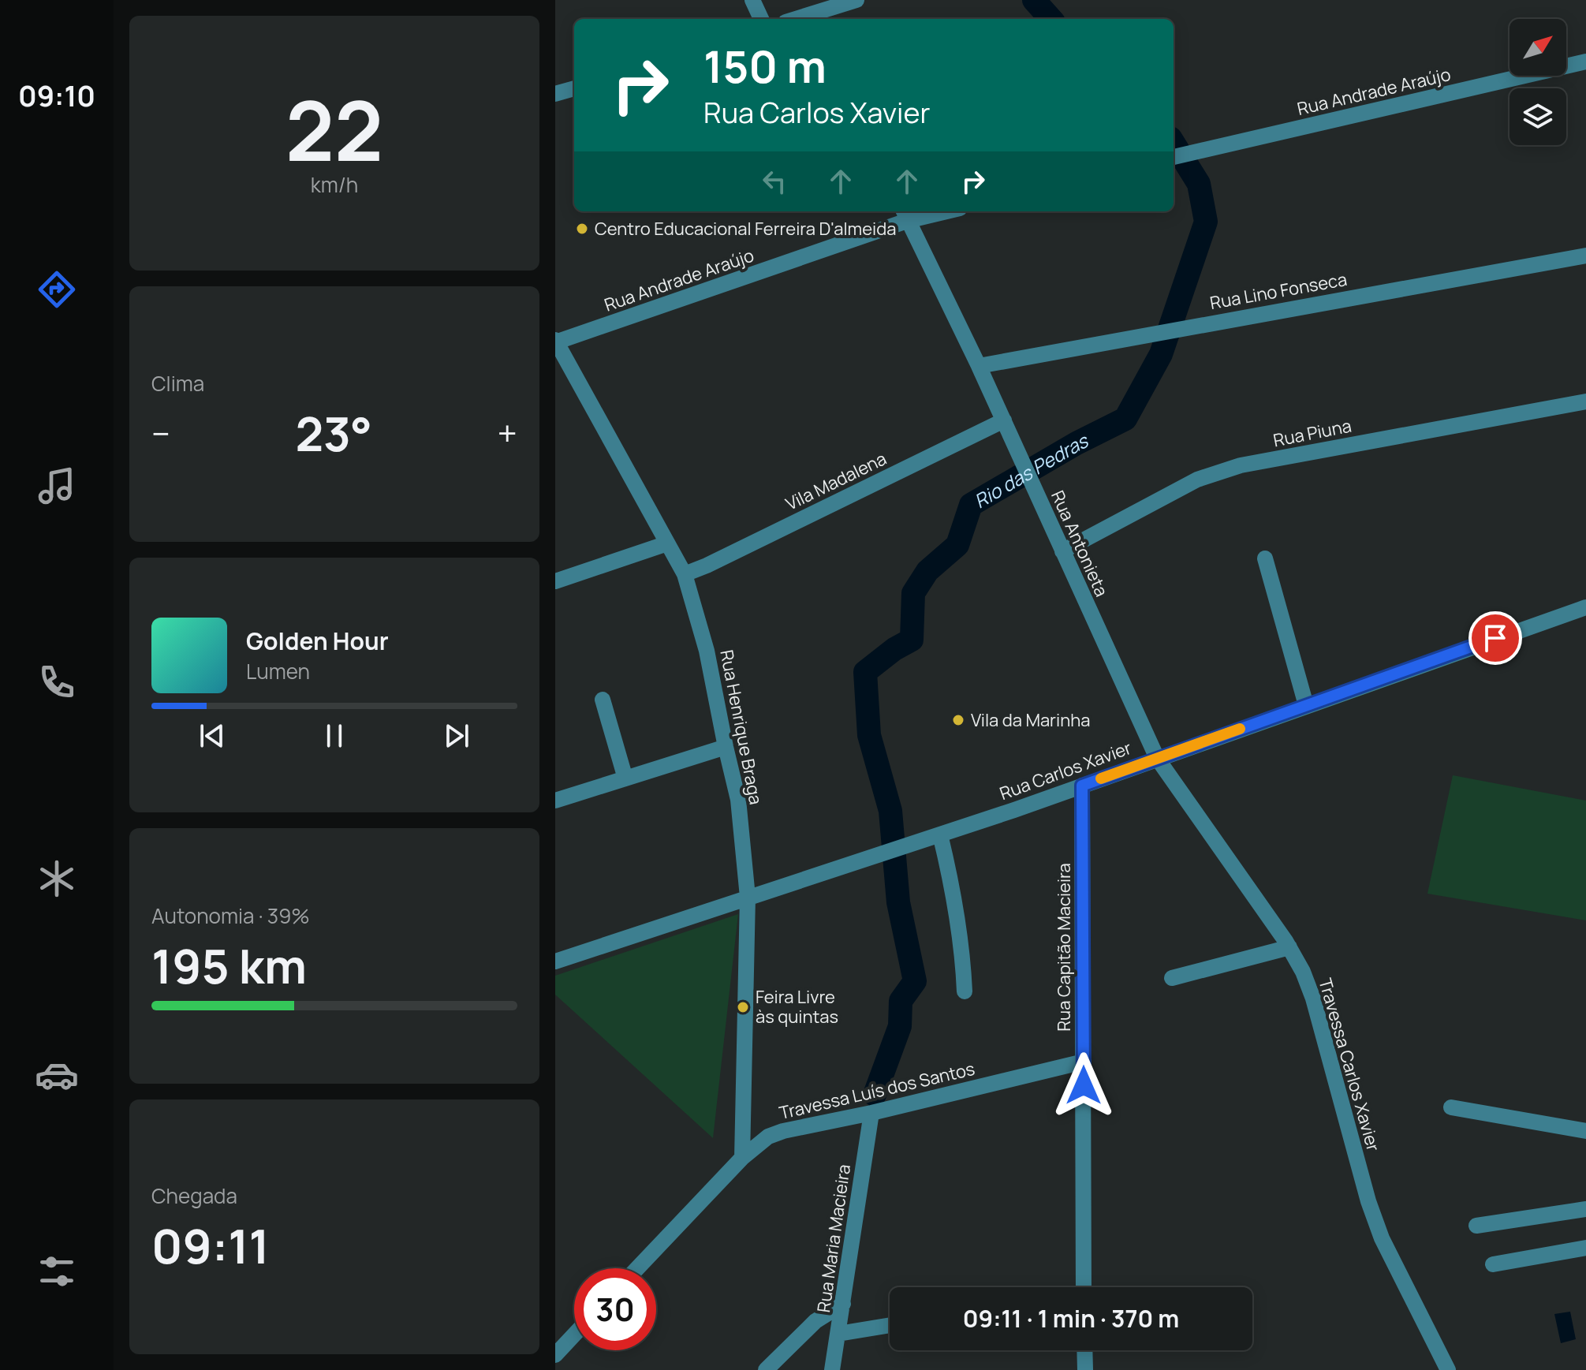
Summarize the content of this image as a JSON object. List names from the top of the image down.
{
  "streets": {
    "street": [
      "Rua Andrade Araújo",
      "Rua Lino Fonseca",
      "Rua Piuna",
      "Vila Madalena",
      "Rua Antonieta",
      "Rua Henrique Braga",
      "Rua Carlos Xavier",
      "Rua Capitão Macieira",
      "Travessa Carlos Xavier",
      "Travessa Luís dos Santos",
      "Rua Maria Macieira"
    ]
  },
  "crossings": [
    ["Rua Andrade Araújo", "Rua Antonieta"],
    ["Rua Andrade Araújo", "Rua Henrique Braga"],
    ["Rua Lino Fonseca", "Rua Antonieta"],
    ["Rua Piuna", "Rua Antonieta"],
    ["Vila Madalena", "Rua Antonieta"],
    ["Vila Madalena", "Rua Henrique Braga"],
    ["Rua Antonieta", "Rua Carlos Xavier"],
    ["Rua Antonieta", "Travessa Carlos Xavier"],
    ["Rua Henrique Braga", "Rua Carlos Xavier"],
    ["Rua Henrique Braga", "Travessa Luís dos Santos"],
    ["Rua Carlos Xavier", "Rua Capitão Macieira"],
    ["Rua Carlos Xavier", "Travessa Carlos Xavier"],
    ["Rua Capitão Macieira", "Travessa Luís dos Santos"],
    ["Travessa Luís dos Santos", "Rua Maria Macieira"]
  ],
  "water": ["Rio das Pedras"],
  "places": ["Centro Educacional Ferreira D'almeida", "Vila da Marinha", "Feira Livre às quintas"],
  "north": "top right",
  "page": {
    "tabs": "09:10",
    "tile": [
      ["22", "km/h"],
      "Clima",
      ["Autonomia · 39%", "195 km"],
      ["Chegada", "09:11"]
    ],
    "turn": ["150 m", "Rua Carlos Xavier"],
    "heat": ["−", "23°", "+"],
    "song": ["Golden Hour", "Lumen"],
    "limit": "30",
    "trip": "09:11 · 1 min · 370 m"
  }
}
